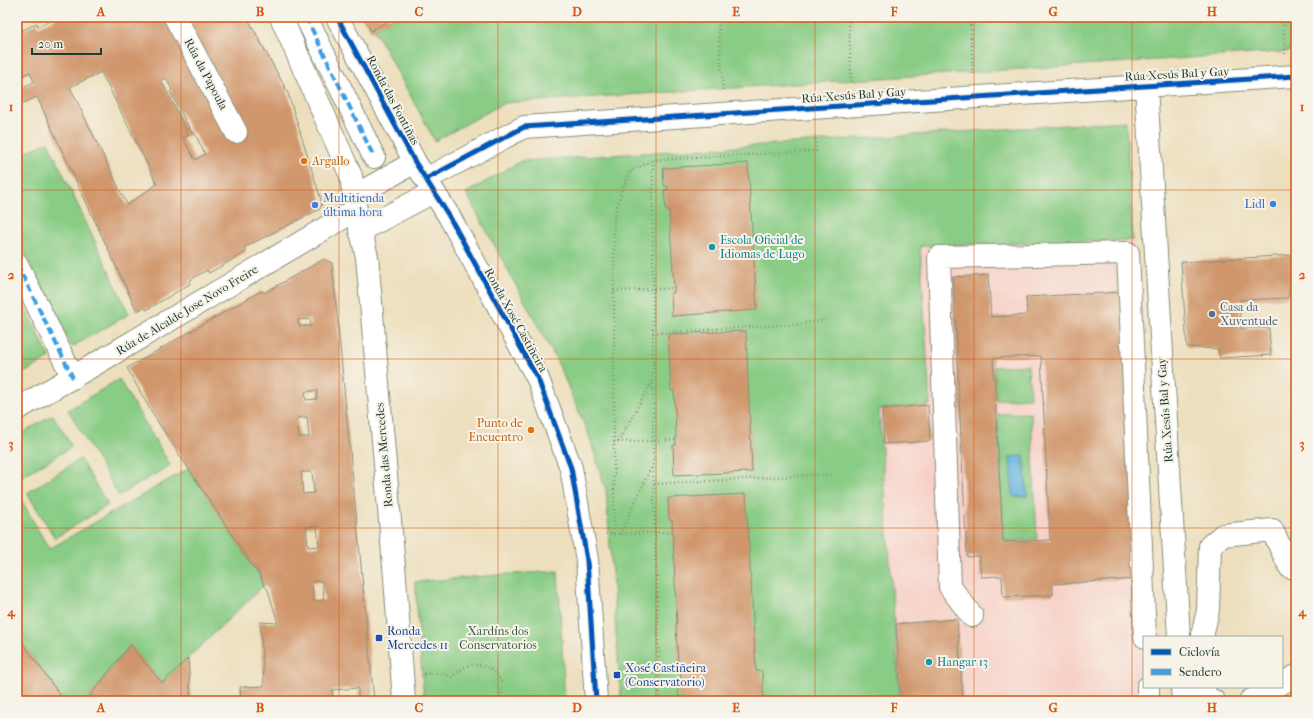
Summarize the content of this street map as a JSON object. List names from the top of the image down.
{
  "streets": {
    "street": [
      "Rúa da Papoula",
      "Rúa Xesús Bal y Gay",
      "Ronda das Fontiñas",
      "Rúa de Alcalde Jose Novo Freire",
      "Ronda Xosé Castiñeira",
      "Ronda das Mercedes"
    ]
  },
  "crossings": [
    ["Rúa Xesús Bal y Gay", "Ronda das Fontiñas"],
    ["Rúa Xesús Bal y Gay", "Rúa de Alcalde Jose Novo Freire"],
    ["Rúa Xesús Bal y Gay", "Ronda Xosé Castiñeira"],
    ["Ronda das Fontiñas", "Rúa de Alcalde Jose Novo Freire"],
    ["Ronda das Fontiñas", "Ronda Xosé Castiñeira"],
    ["Rúa de Alcalde Jose Novo Freire", "Ronda Xosé Castiñeira"],
    ["Rúa de Alcalde Jose Novo Freire", "Ronda das Mercedes"]
  ],
  "parks": ["Xardíns dos Conservatorios"],
  "places": {
    "other": [
      "Argallo",
      "Lidl",
      "Multitienda última hora",
      "Escola Oficial de Idiomas de Lugo",
      "Casa da Xuventude",
      "Punto de Encuentro",
      "Hangar 13"
    ],
    "transit": ["Ronda Mercedes 11", "Xosé Castiñeira (Conservatorio)"]
  },
  "legend": ["Ciclovía", "Sendero"],
  "scale_bar": "20 m",
  "grid": {
    "columns": [
      "A",
      "B",
      "C",
      "D",
      "E",
      "F",
      "G",
      "H"
    ],
    "rows": [
      "1",
      "2",
      "3",
      "4"
    ]
  }
}
